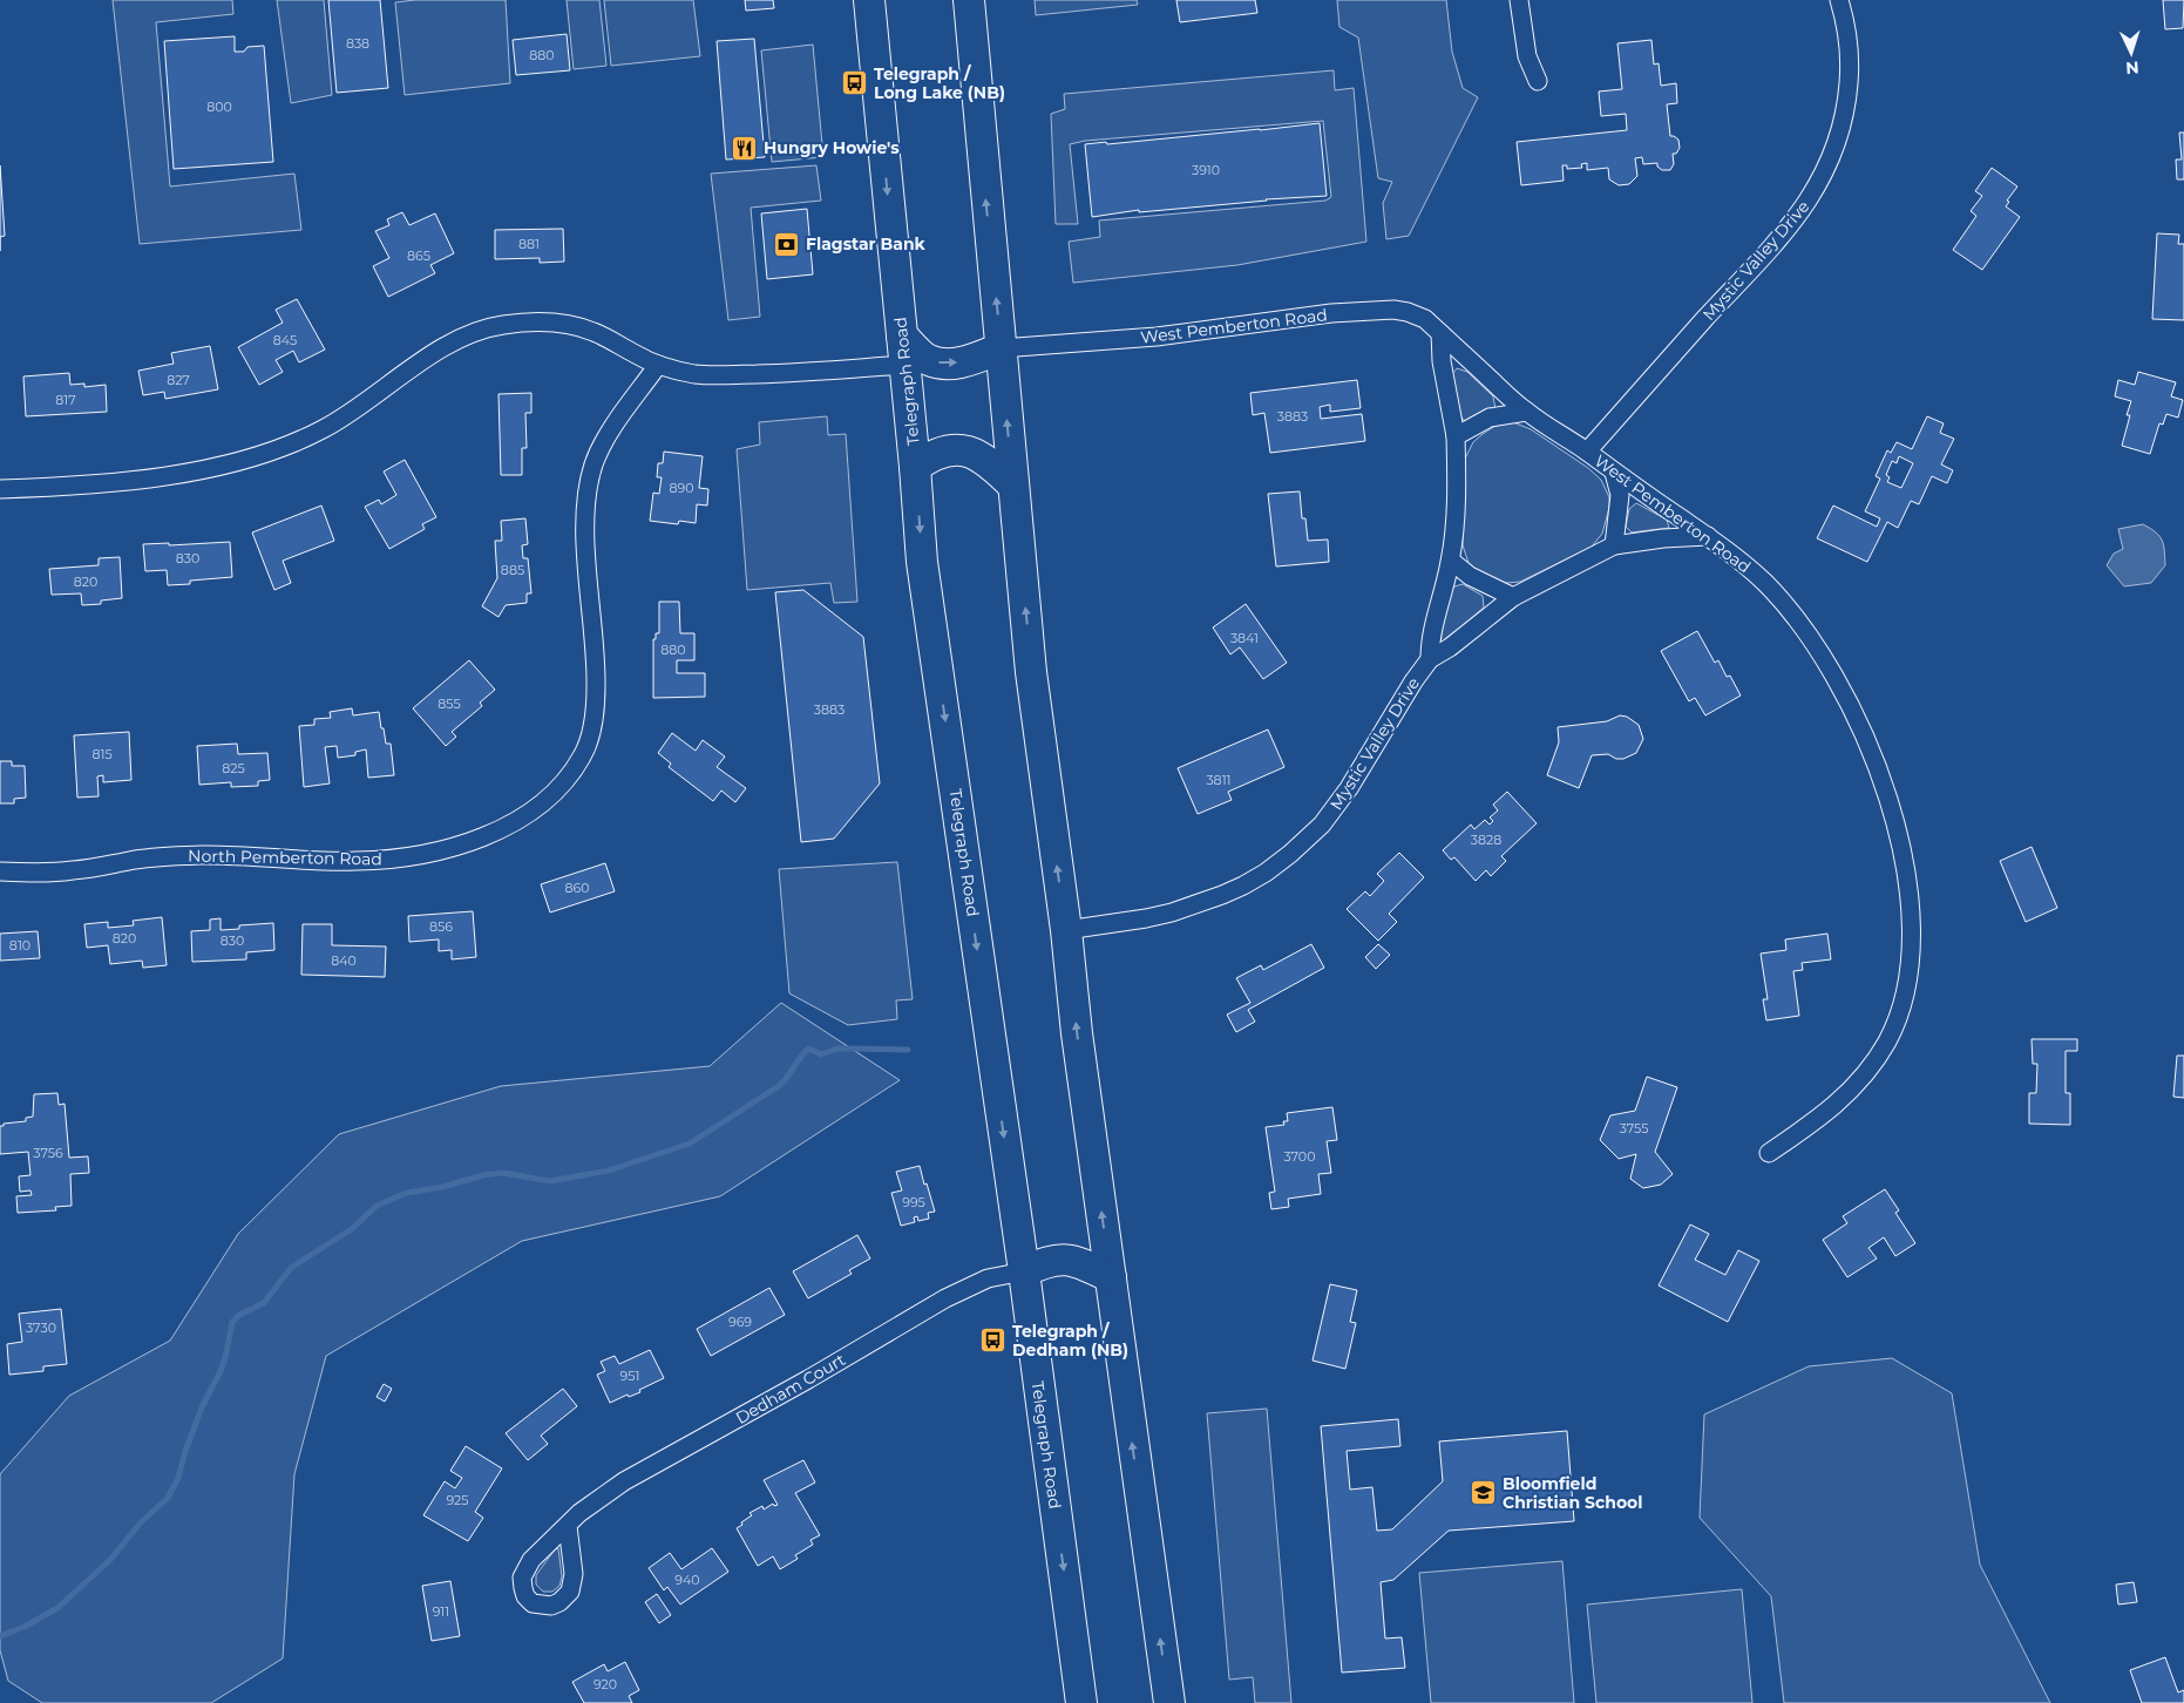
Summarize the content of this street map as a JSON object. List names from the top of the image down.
{
  "streets": {
    "highway": ["Telegraph Road"],
    "street": [
      "Mystic Valley Drive",
      "West Pemberton Road",
      "North Pemberton Road",
      "Dedham Court"
    ]
  },
  "crossings": [
    ["Mystic Valley Drive", "West Pemberton Road"],
    ["Telegraph Road", "Dedham Court"]
  ],
  "places": {
    "bus stop": ["Telegraph / Long Lake (NB)", "Telegraph / Dedham (NB)"],
    "restaurant": ["Hungry Howie's"],
    "bank": ["Flagstar Bank"],
    "school or university": ["Bloomfield Christian School"]
  },
  "house_numbers": [
    "838",
    "880",
    "800",
    "3910",
    "881",
    "865",
    "845",
    "827",
    "817",
    "3883",
    "890",
    "830",
    "885",
    "820",
    "3841",
    "880",
    "855",
    "3883",
    "815",
    "825",
    "3811",
    "3828",
    "860",
    "856",
    "820",
    "830",
    "810",
    "840",
    "3755",
    "3756",
    "3700",
    "995",
    "969",
    "3730",
    "951",
    "925",
    "940",
    "911",
    "920"
  ],
  "north": "bottom"
}
